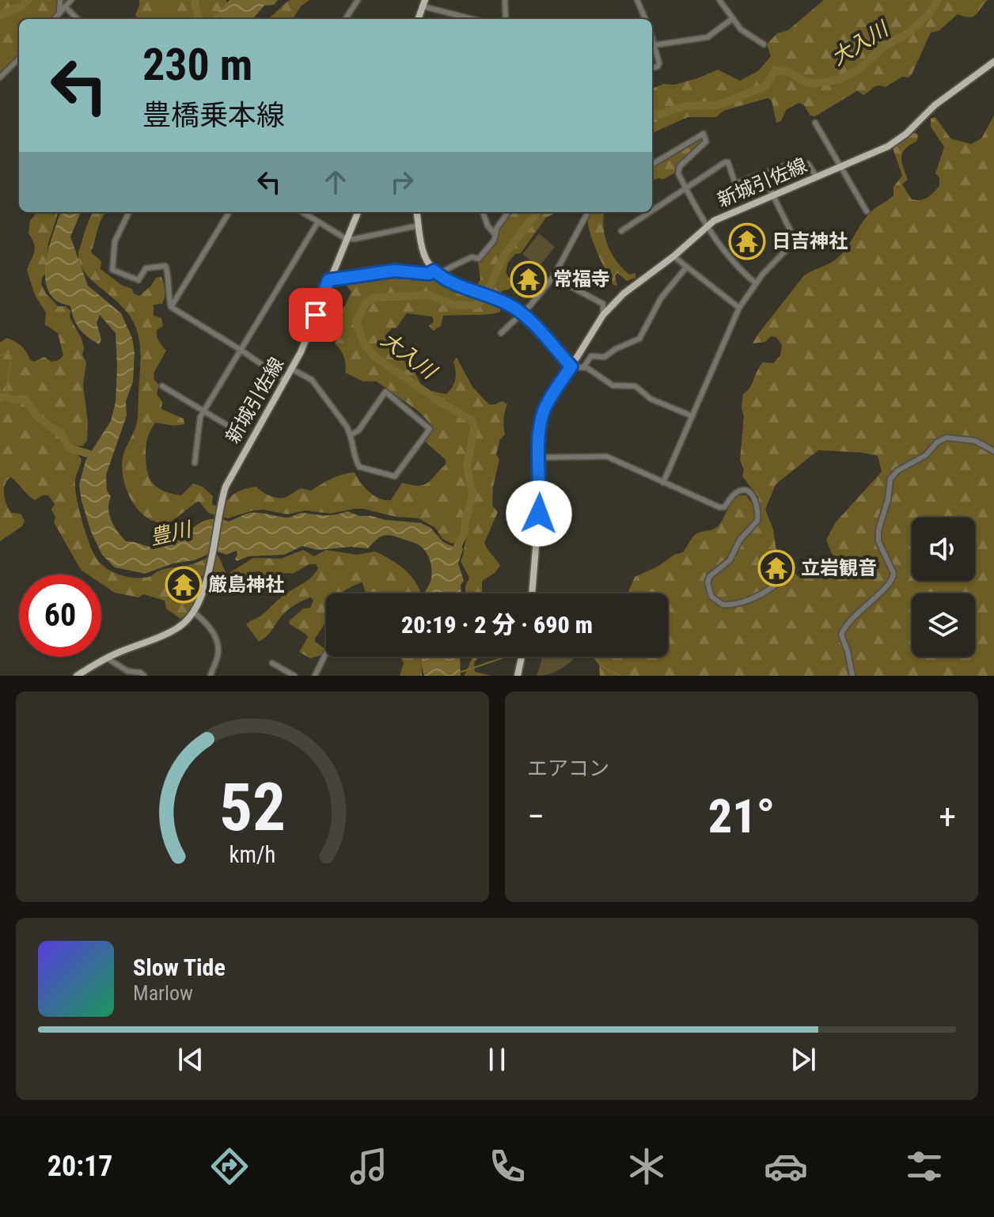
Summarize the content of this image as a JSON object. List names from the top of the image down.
{
  "streets": {
    "main road": ["新城引佐線"]
  },
  "water": ["大入川", "豊川"],
  "places": {
    "temple": [
      "日吉神社",
      "常福寺",
      "立岩観音",
      "厳島神社"
    ]
  },
  "page": {
    "turn": ["230 m", "豊橋乗本線"],
    "limit": "60",
    "trip": "20:19 · 2 分 · 690 m",
    "tile": "エアコン",
    "heat": ["−", "21°", "+"],
    "song": ["Slow Tide", "Marlow"],
    "tabs": "20:17",
    "gauge": ["52", "km/h"]
  }
}
